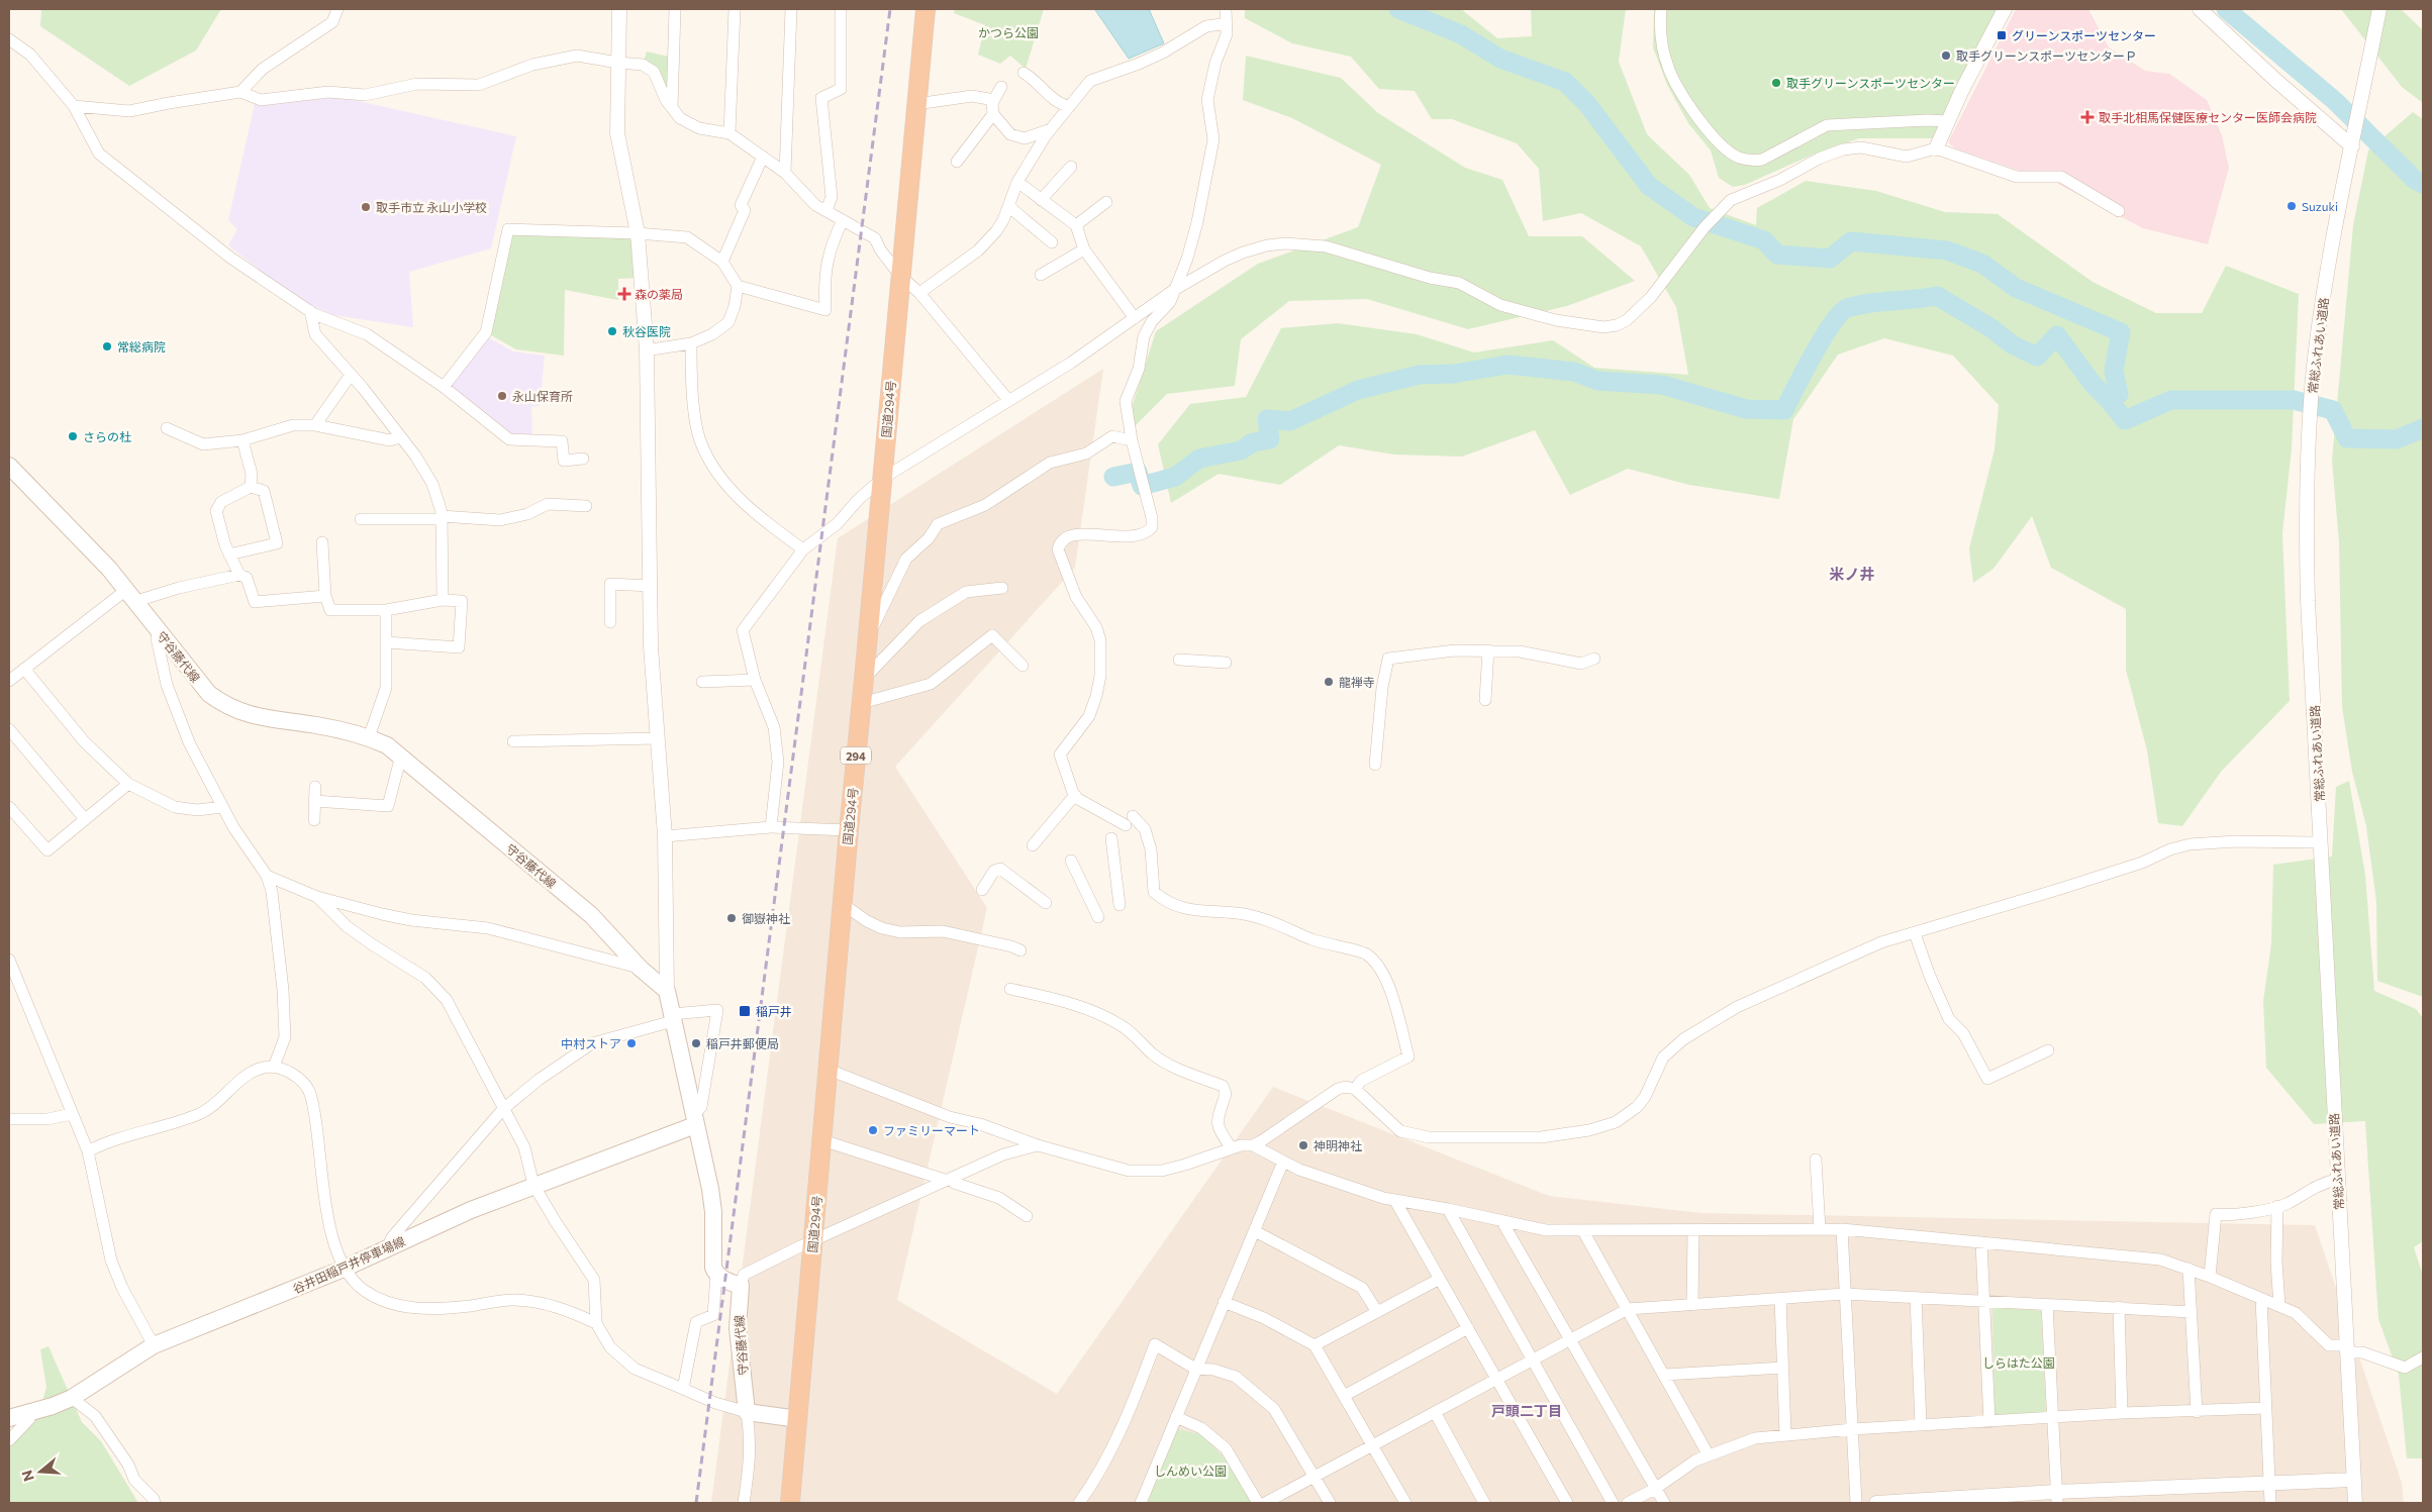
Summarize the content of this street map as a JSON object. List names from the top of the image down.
{
  "streets": {
    "highway": ["国道294号", "294"],
    "main road": ["守谷藤代線", "谷井田稲戸井停車場線"],
    "street": ["常総ふれあい道路"]
  },
  "districts": ["米ノ井", "戸頭二丁目"],
  "parks": ["かつら公園", "しらはた公園", "しんめい公園"],
  "places": {
    "transit": ["グリーンスポーツセンター", "稲戸井"],
    "other": [
      "取手グリーンスポーツセンターＰ",
      "取手グリーンスポーツセンター",
      "Suzuki",
      "取手市立 永山小学校",
      "秋谷医院",
      "常総病院",
      "永山保育所",
      "さらの杜",
      "龍禅寺",
      "御嶽神社",
      "中村ストア",
      "稲戸井郵便局",
      "ファミリーマート",
      "神明神社"
    ],
    "health": ["取手北相馬保健医療センター医師会病院", "森の薬局"]
  },
  "north": "left"
}
